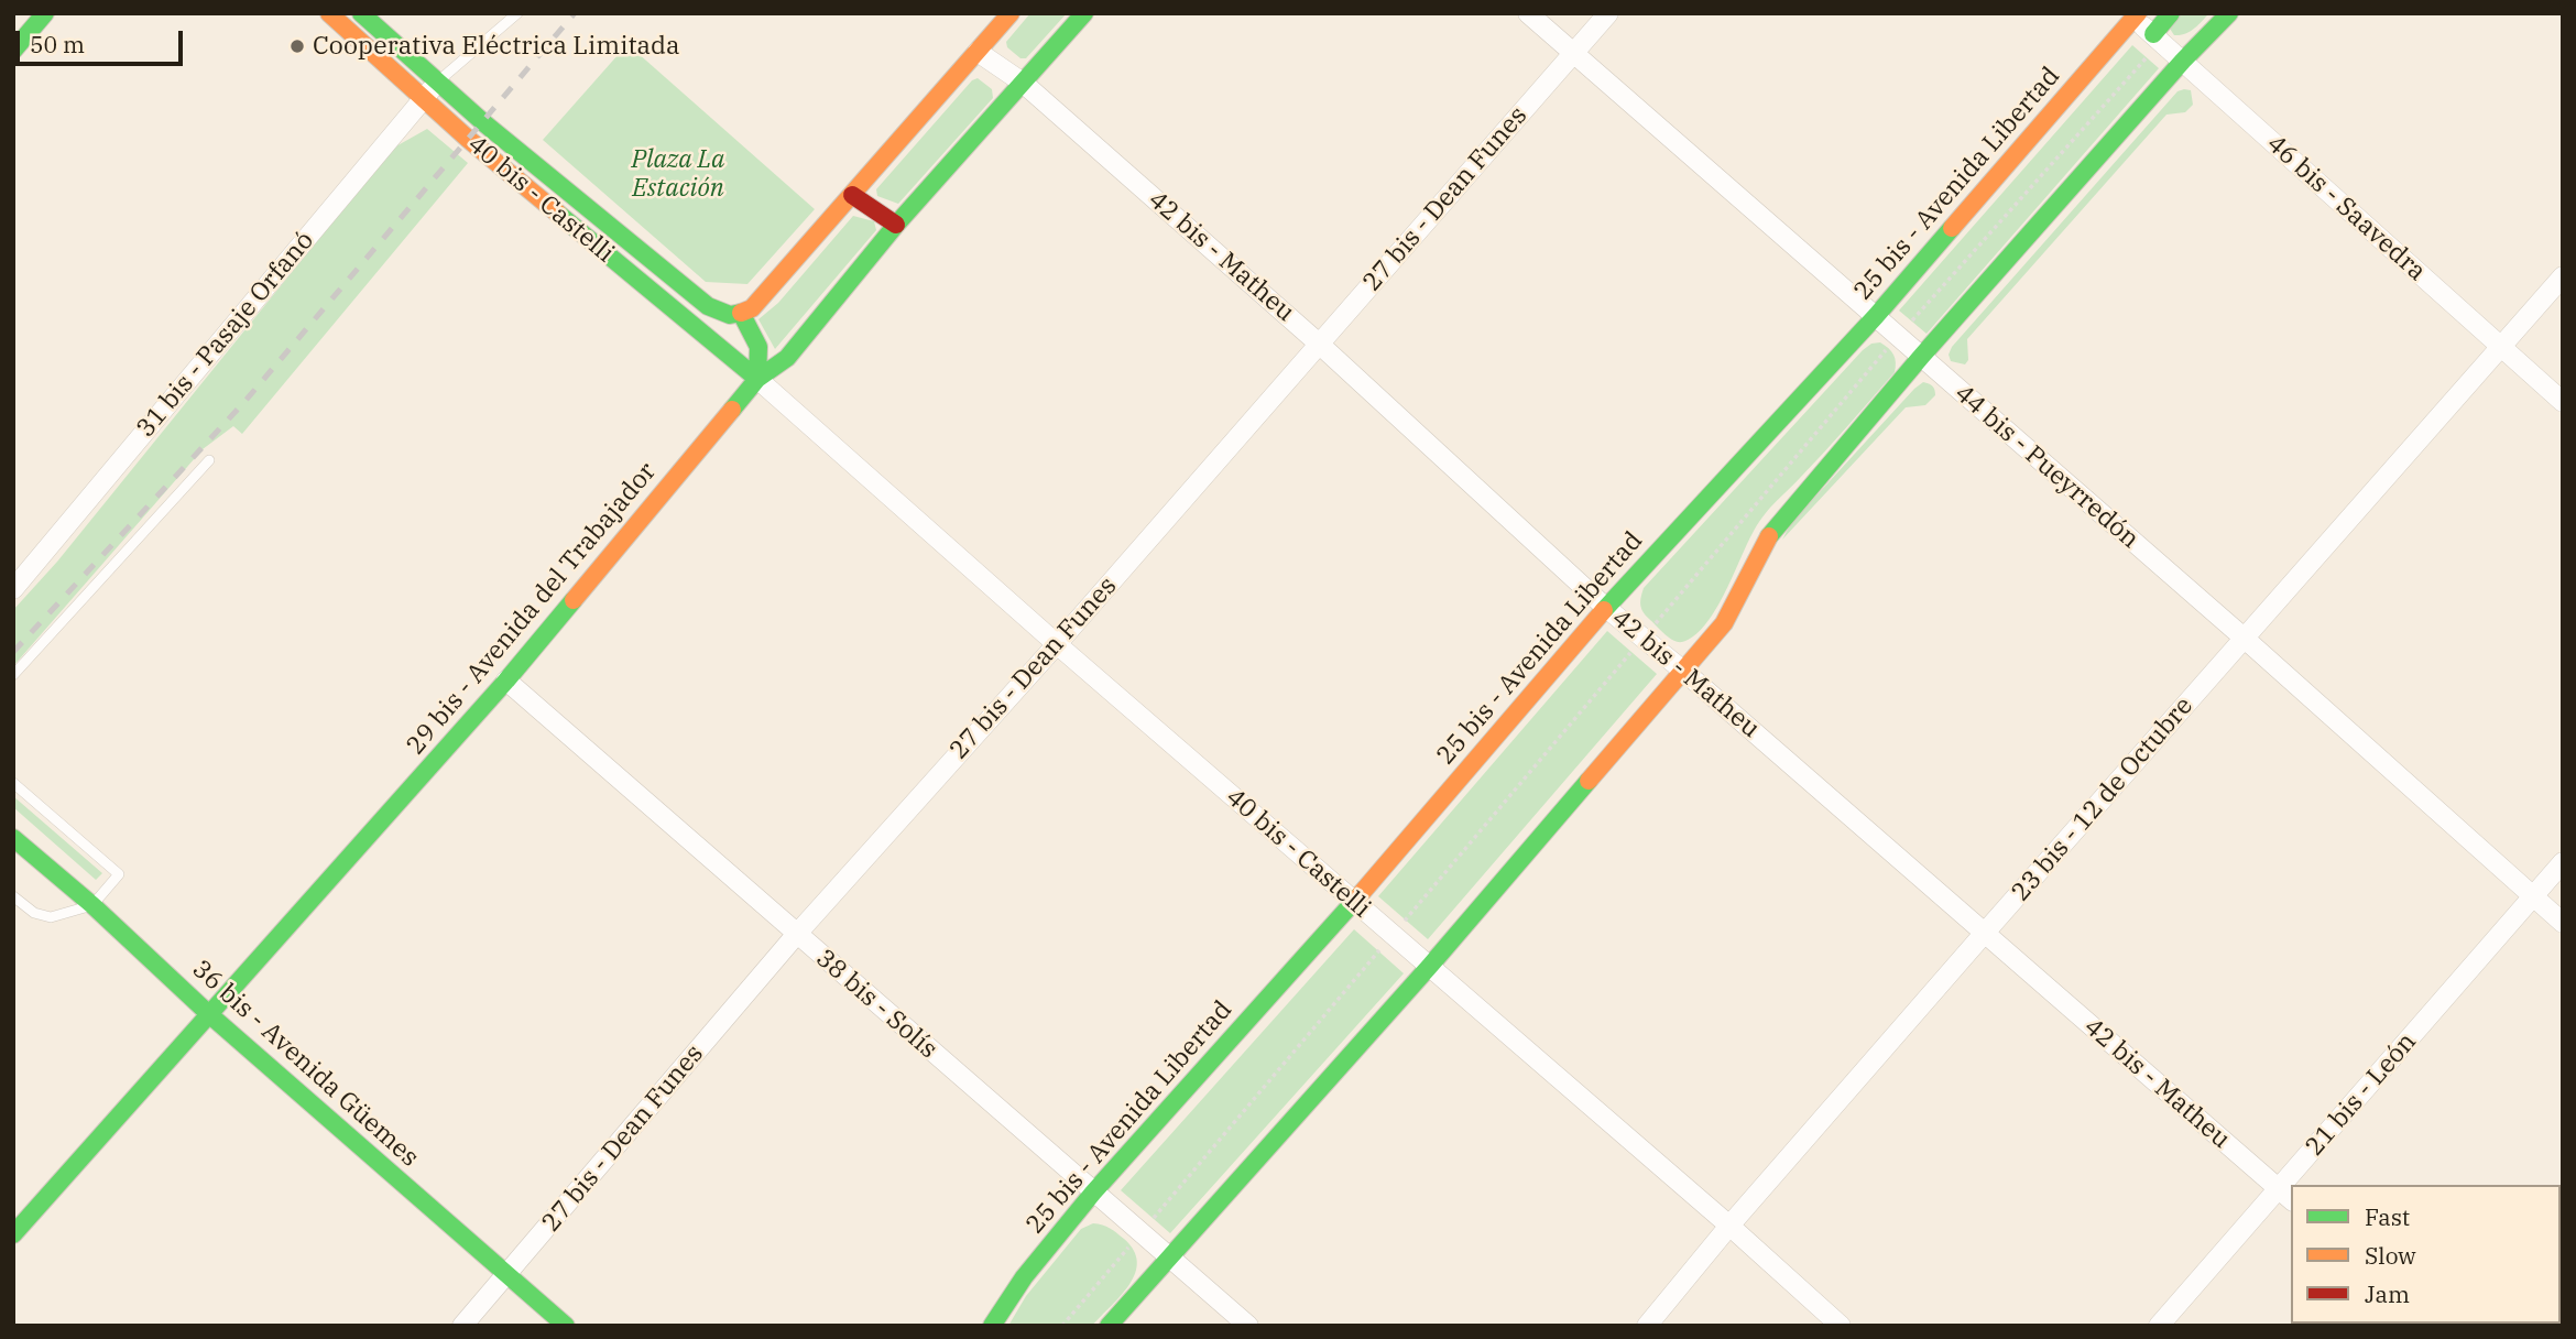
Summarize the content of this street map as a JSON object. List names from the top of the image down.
{
  "streets": {
    "main road": [
      "25 bis - Avenida Libertad",
      "40 bis - Castelli",
      "29 bis - Avenida del Trabajador",
      "36 bis - Avenida Güemes"
    ],
    "street": [
      "27 bis - Dean Funes",
      "46 bis - Saavedra",
      "42 bis - Matheu",
      "31 bis - Pasaje Orfanó",
      "44 bis - Pueyrredón",
      "23 bis - 12 de Octubre",
      "38 bis - Solís",
      "21 bis - León"
    ]
  },
  "crossings": [
    ["25 bis - Avenida Libertad", "40 bis - Castelli"],
    ["25 bis - Avenida Libertad", "46 bis - Saavedra"],
    ["25 bis - Avenida Libertad", "42 bis - Matheu"],
    ["25 bis - Avenida Libertad", "44 bis - Pueyrredón"],
    ["25 bis - Avenida Libertad", "38 bis - Solís"],
    ["40 bis - Castelli", "27 bis - Dean Funes"],
    ["40 bis - Castelli", "31 bis - Pasaje Orfanó"],
    ["40 bis - Castelli", "29 bis - Avenida del Trabajador"],
    ["40 bis - Castelli", "23 bis - 12 de Octubre"],
    ["27 bis - Dean Funes", "42 bis - Matheu"],
    ["27 bis - Dean Funes", "44 bis - Pueyrredón"],
    ["27 bis - Dean Funes", "38 bis - Solís"],
    ["27 bis - Dean Funes", "36 bis - Avenida Güemes"],
    ["46 bis - Saavedra", "23 bis - 12 de Octubre"],
    ["42 bis - Matheu", "29 bis - Avenida del Trabajador"],
    ["42 bis - Matheu", "23 bis - 12 de Octubre"],
    ["42 bis - Matheu", "21 bis - León"],
    ["44 bis - Pueyrredón", "23 bis - 12 de Octubre"],
    ["44 bis - Pueyrredón", "21 bis - León"],
    ["29 bis - Avenida del Trabajador", "38 bis - Solís"],
    ["29 bis - Avenida del Trabajador", "36 bis - Avenida Güemes"]
  ],
  "parks": ["Plaza La Estación"],
  "places": ["Cooperativa Eléctrica Limitada"],
  "legend": ["Fast", "Slow", "Jam"],
  "scale_bar": "50 m"
}
